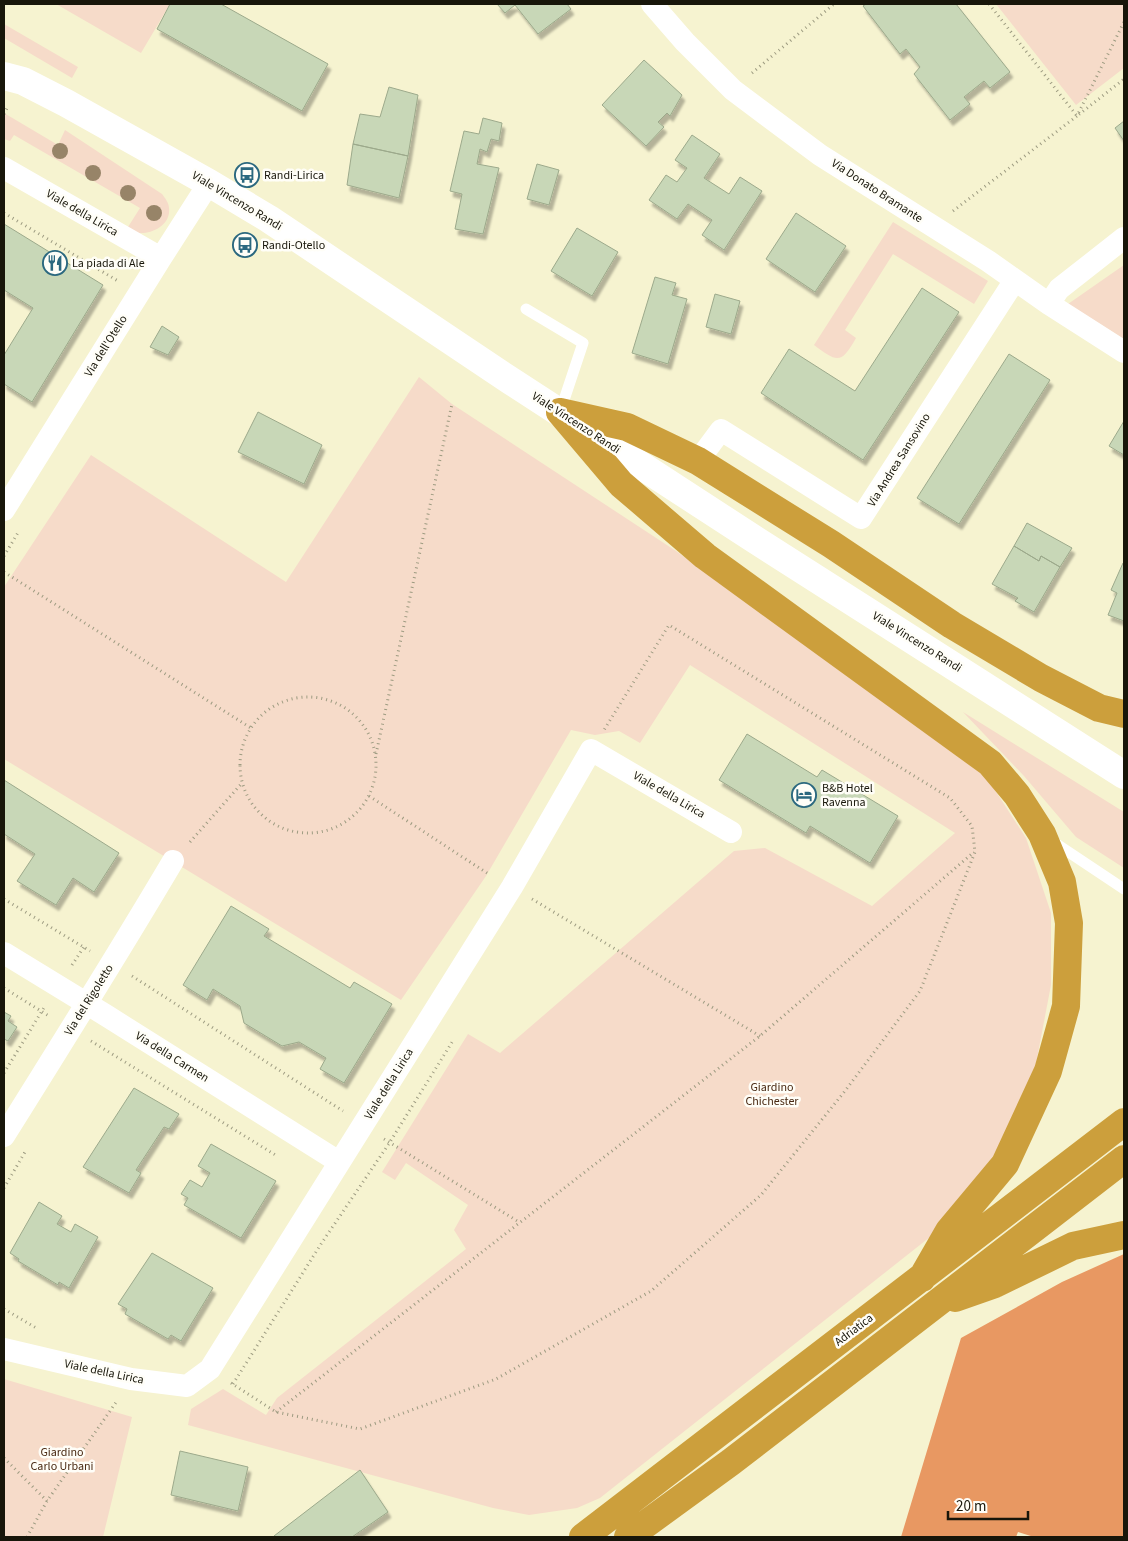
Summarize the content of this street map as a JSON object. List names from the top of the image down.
{
  "streets": {
    "highway": ["Adriatica"],
    "street": [
      "Via Donato Bramante",
      "Viale Vincenzo Randi",
      "Viale della Lirica",
      "Via dell'Otello",
      "Via Andrea Sansovino",
      "Via del Rigoletto",
      "Via della Carmen"
    ]
  },
  "crossings": [
    ["Via Donato Bramante", "Via Andrea Sansovino"],
    ["Viale Vincenzo Randi", "Via dell'Otello"],
    ["Viale della Lirica", "Via dell'Otello"],
    ["Viale della Lirica", "Via della Carmen"],
    ["Via del Rigoletto", "Via della Carmen"]
  ],
  "parks": ["Giardino Chichester", "Giardino Carlo Urbani"],
  "places": {
    "bus stop": ["Randi-Lirica", "Randi-Otello"],
    "restaurant": ["La piada di Ale"],
    "hotel": ["B&B Hotel Ravenna"]
  },
  "scale_bar": "20 m"
}
